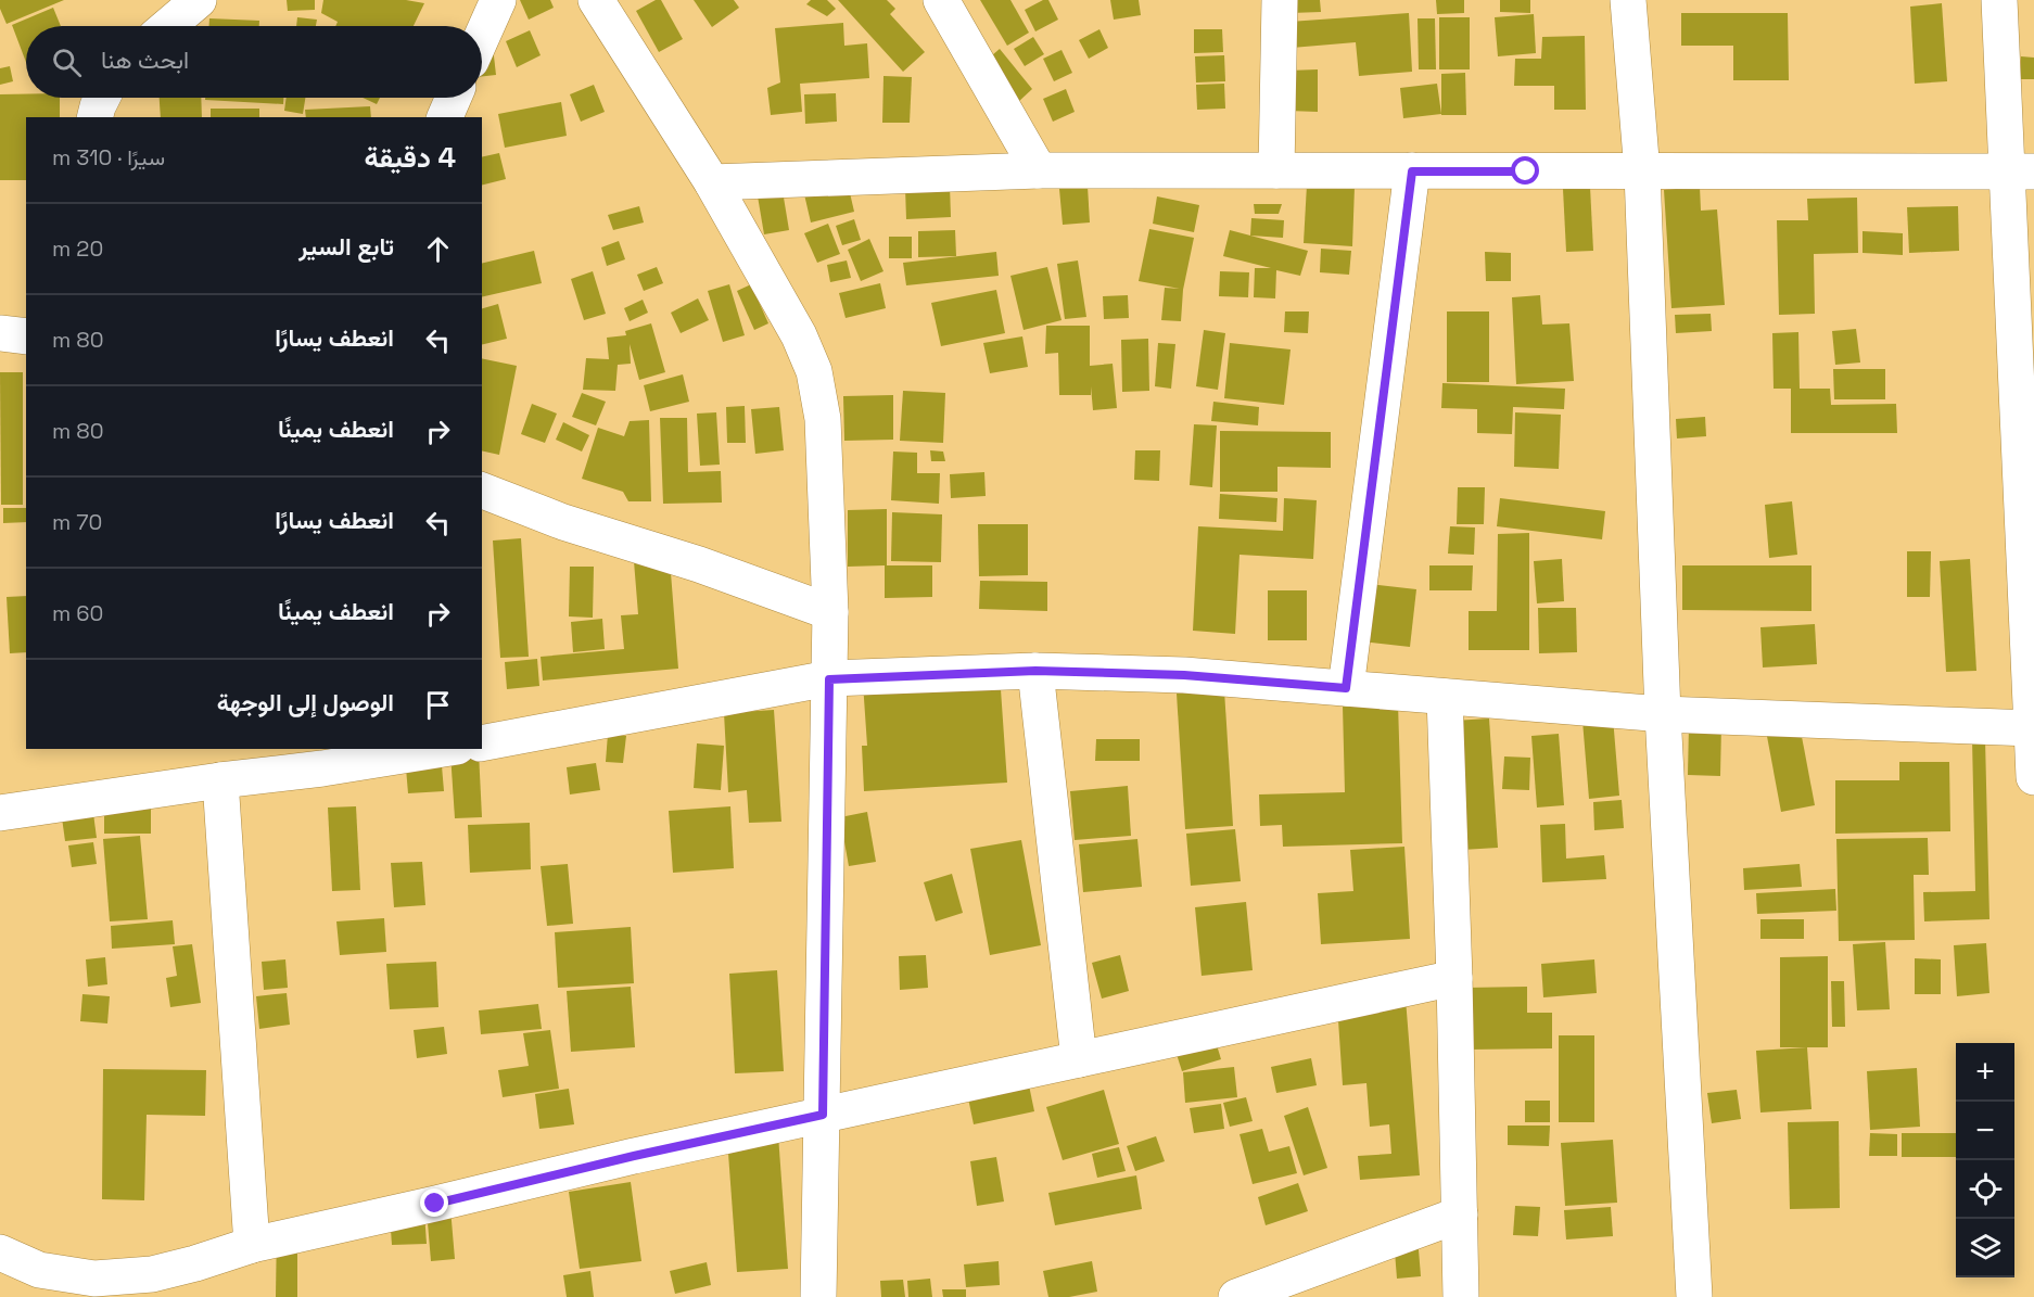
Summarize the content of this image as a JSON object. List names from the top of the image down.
{
  "page": {
    "search": "ابحث هنا",
    "heading": ["4 دقيقة", "سيرًا · 310 m"],
    "list": [
      ["تابع السير", "20 m"],
      ["انعطف يسارًا", "80 m"],
      ["انعطف يمينًا", "80 m"],
      ["انعطف يسارًا", "70 m"],
      ["انعطف يمينًا", "60 m"],
      "الوصول إلى الوجهة"
    ],
    "map_buttons": ["+", "−"]
  }
}
